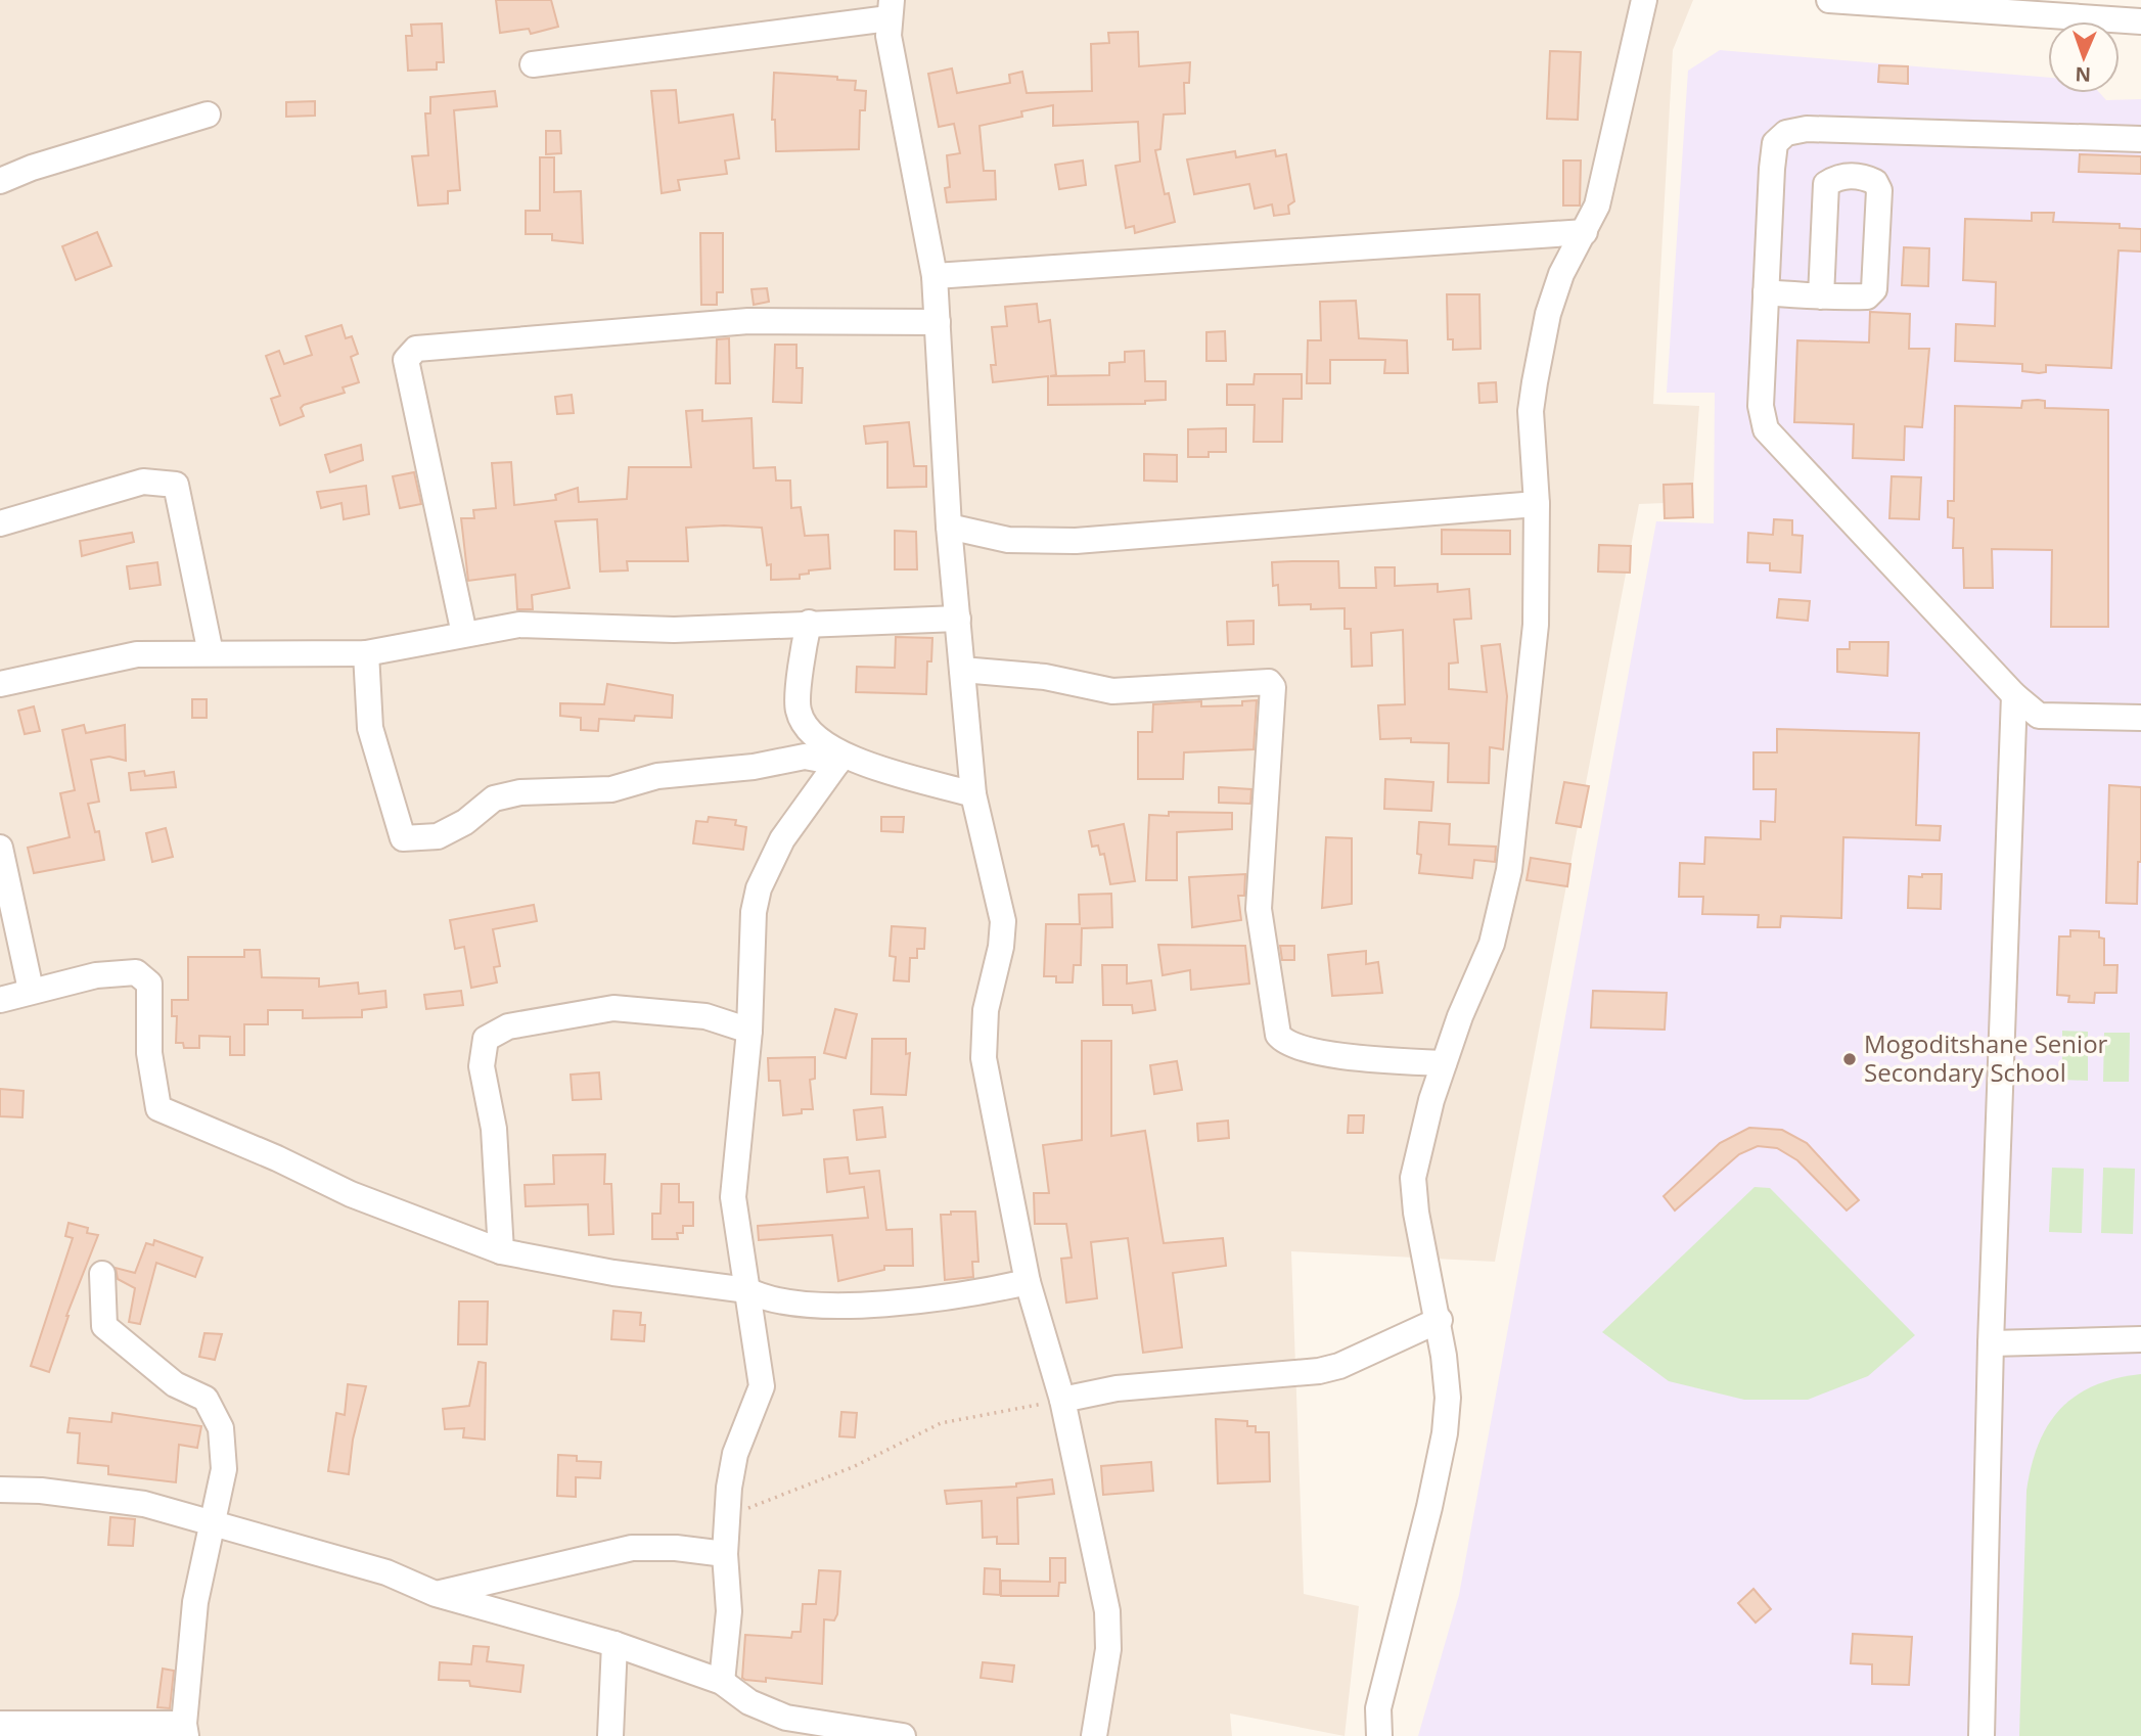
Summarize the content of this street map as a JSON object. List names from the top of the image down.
{
  "places": ["Mogoditshane Senior Secondary School"],
  "north": "bottom"
}
